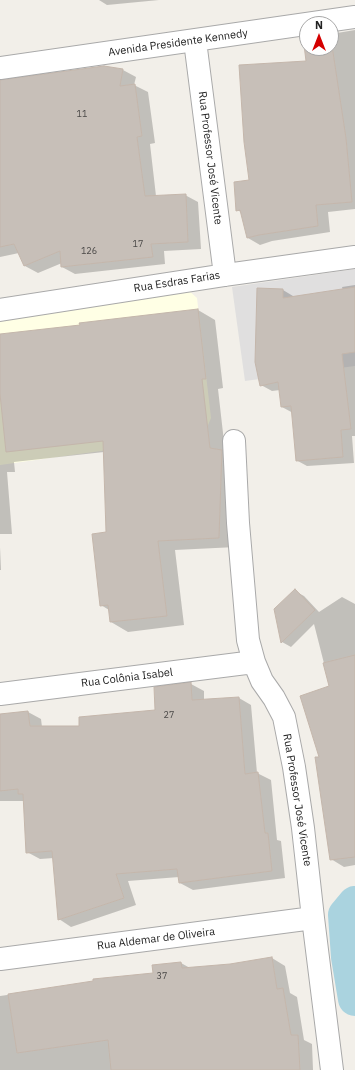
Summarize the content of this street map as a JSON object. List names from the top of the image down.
{
  "streets": {
    "street": [
      "Avenida Presidente Kennedy",
      "Rua Professor José Vicente",
      "Rua Esdras Farias",
      "Rua Colônia Isabel",
      "Rua Aldemar de Oliveira"
    ]
  },
  "crossings": [
    ["Avenida Presidente Kennedy", "Rua Professor José Vicente"],
    ["Rua Professor José Vicente", "Rua Esdras Farias"],
    ["Rua Professor José Vicente", "Rua Colônia Isabel"],
    ["Rua Professor José Vicente", "Rua Aldemar de Oliveira"]
  ],
  "house_numbers": [
    "11",
    "17",
    "126",
    "27",
    "37"
  ],
  "north": "top"
}
